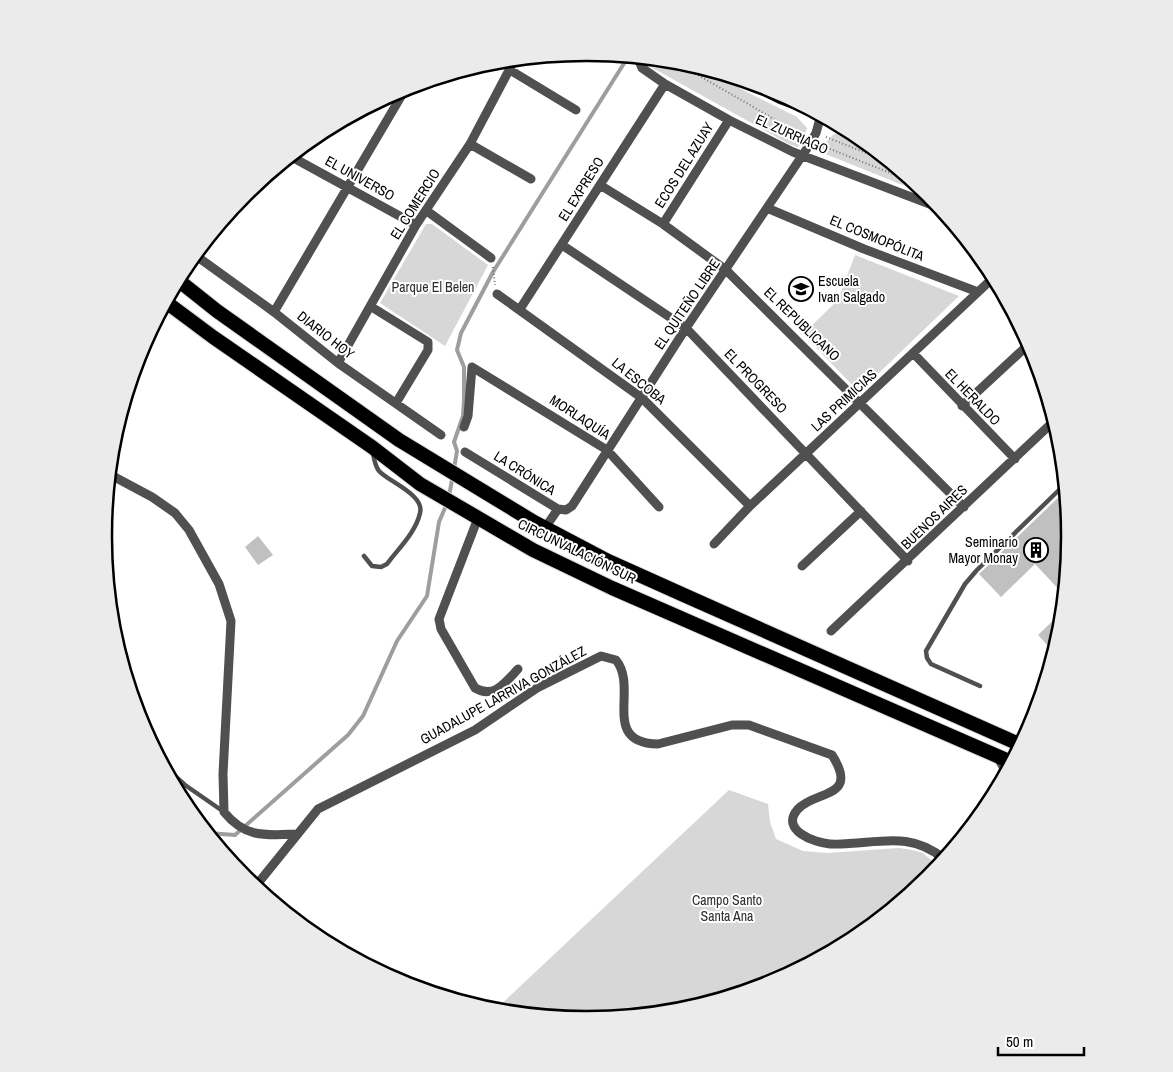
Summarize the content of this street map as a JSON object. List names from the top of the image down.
{
  "streets": {
    "highway": ["CIRCUNVALACIÓN SUR"],
    "street": [
      "EL ZURRIAGO",
      "ECOS DEL AZUAY",
      "EL UNIVERSO",
      "EL EXPRESO",
      "EL COMERCIO",
      "EL COSMOPÓLITA",
      "EL QUITEÑO LIBRE",
      "EL REPUBLICANO",
      "DIARIO HOY",
      "LA ESCOBA",
      "EL PROGRESO",
      "EL HERALDO",
      "LAS PRIMICIAS",
      "MORLAQUÍA",
      "LA CRÓNICA",
      "BUENOS AIRES",
      "GUADALUPE LARRIVA GONZÁLEZ"
    ]
  },
  "crossings": [
    ["EL ZURRIAGO", "ECOS DEL AZUAY"],
    ["EL ZURRIAGO", "EL EXPRESO"],
    ["EL ZURRIAGO", "EL QUITEÑO LIBRE"],
    ["ECOS DEL AZUAY", "EL REPUBLICANO"],
    ["EL UNIVERSO", "EL COMERCIO"],
    ["EL EXPRESO", "EL REPUBLICANO"],
    ["EL EXPRESO", "LA ESCOBA"],
    ["EL EXPRESO", "EL PROGRESO"],
    ["EL COMERCIO", "DIARIO HOY"],
    ["EL COSMOPÓLITA", "EL QUITEÑO LIBRE"],
    ["EL COSMOPÓLITA", "LAS PRIMICIAS"],
    ["EL QUITEÑO LIBRE", "EL REPUBLICANO"],
    ["EL QUITEÑO LIBRE", "LA ESCOBA"],
    ["EL QUITEÑO LIBRE", "EL PROGRESO"],
    ["EL QUITEÑO LIBRE", "MORLAQUÍA"],
    ["EL QUITEÑO LIBRE", "LA CRÓNICA"],
    ["EL REPUBLICANO", "LAS PRIMICIAS"],
    ["EL REPUBLICANO", "BUENOS AIRES"],
    ["LA ESCOBA", "LAS PRIMICIAS"],
    ["EL PROGRESO", "LAS PRIMICIAS"],
    ["EL PROGRESO", "BUENOS AIRES"],
    ["EL HERALDO", "LAS PRIMICIAS"],
    ["EL HERALDO", "BUENOS AIRES"]
  ],
  "parks": ["Parque El Belen", "Campo Santo Santa Ana"],
  "places": {
    "school or university": ["Escuela Ivan Salgado"],
    "building": ["Seminario Mayor Monay"]
  },
  "scale_bar": "50 m"
}
